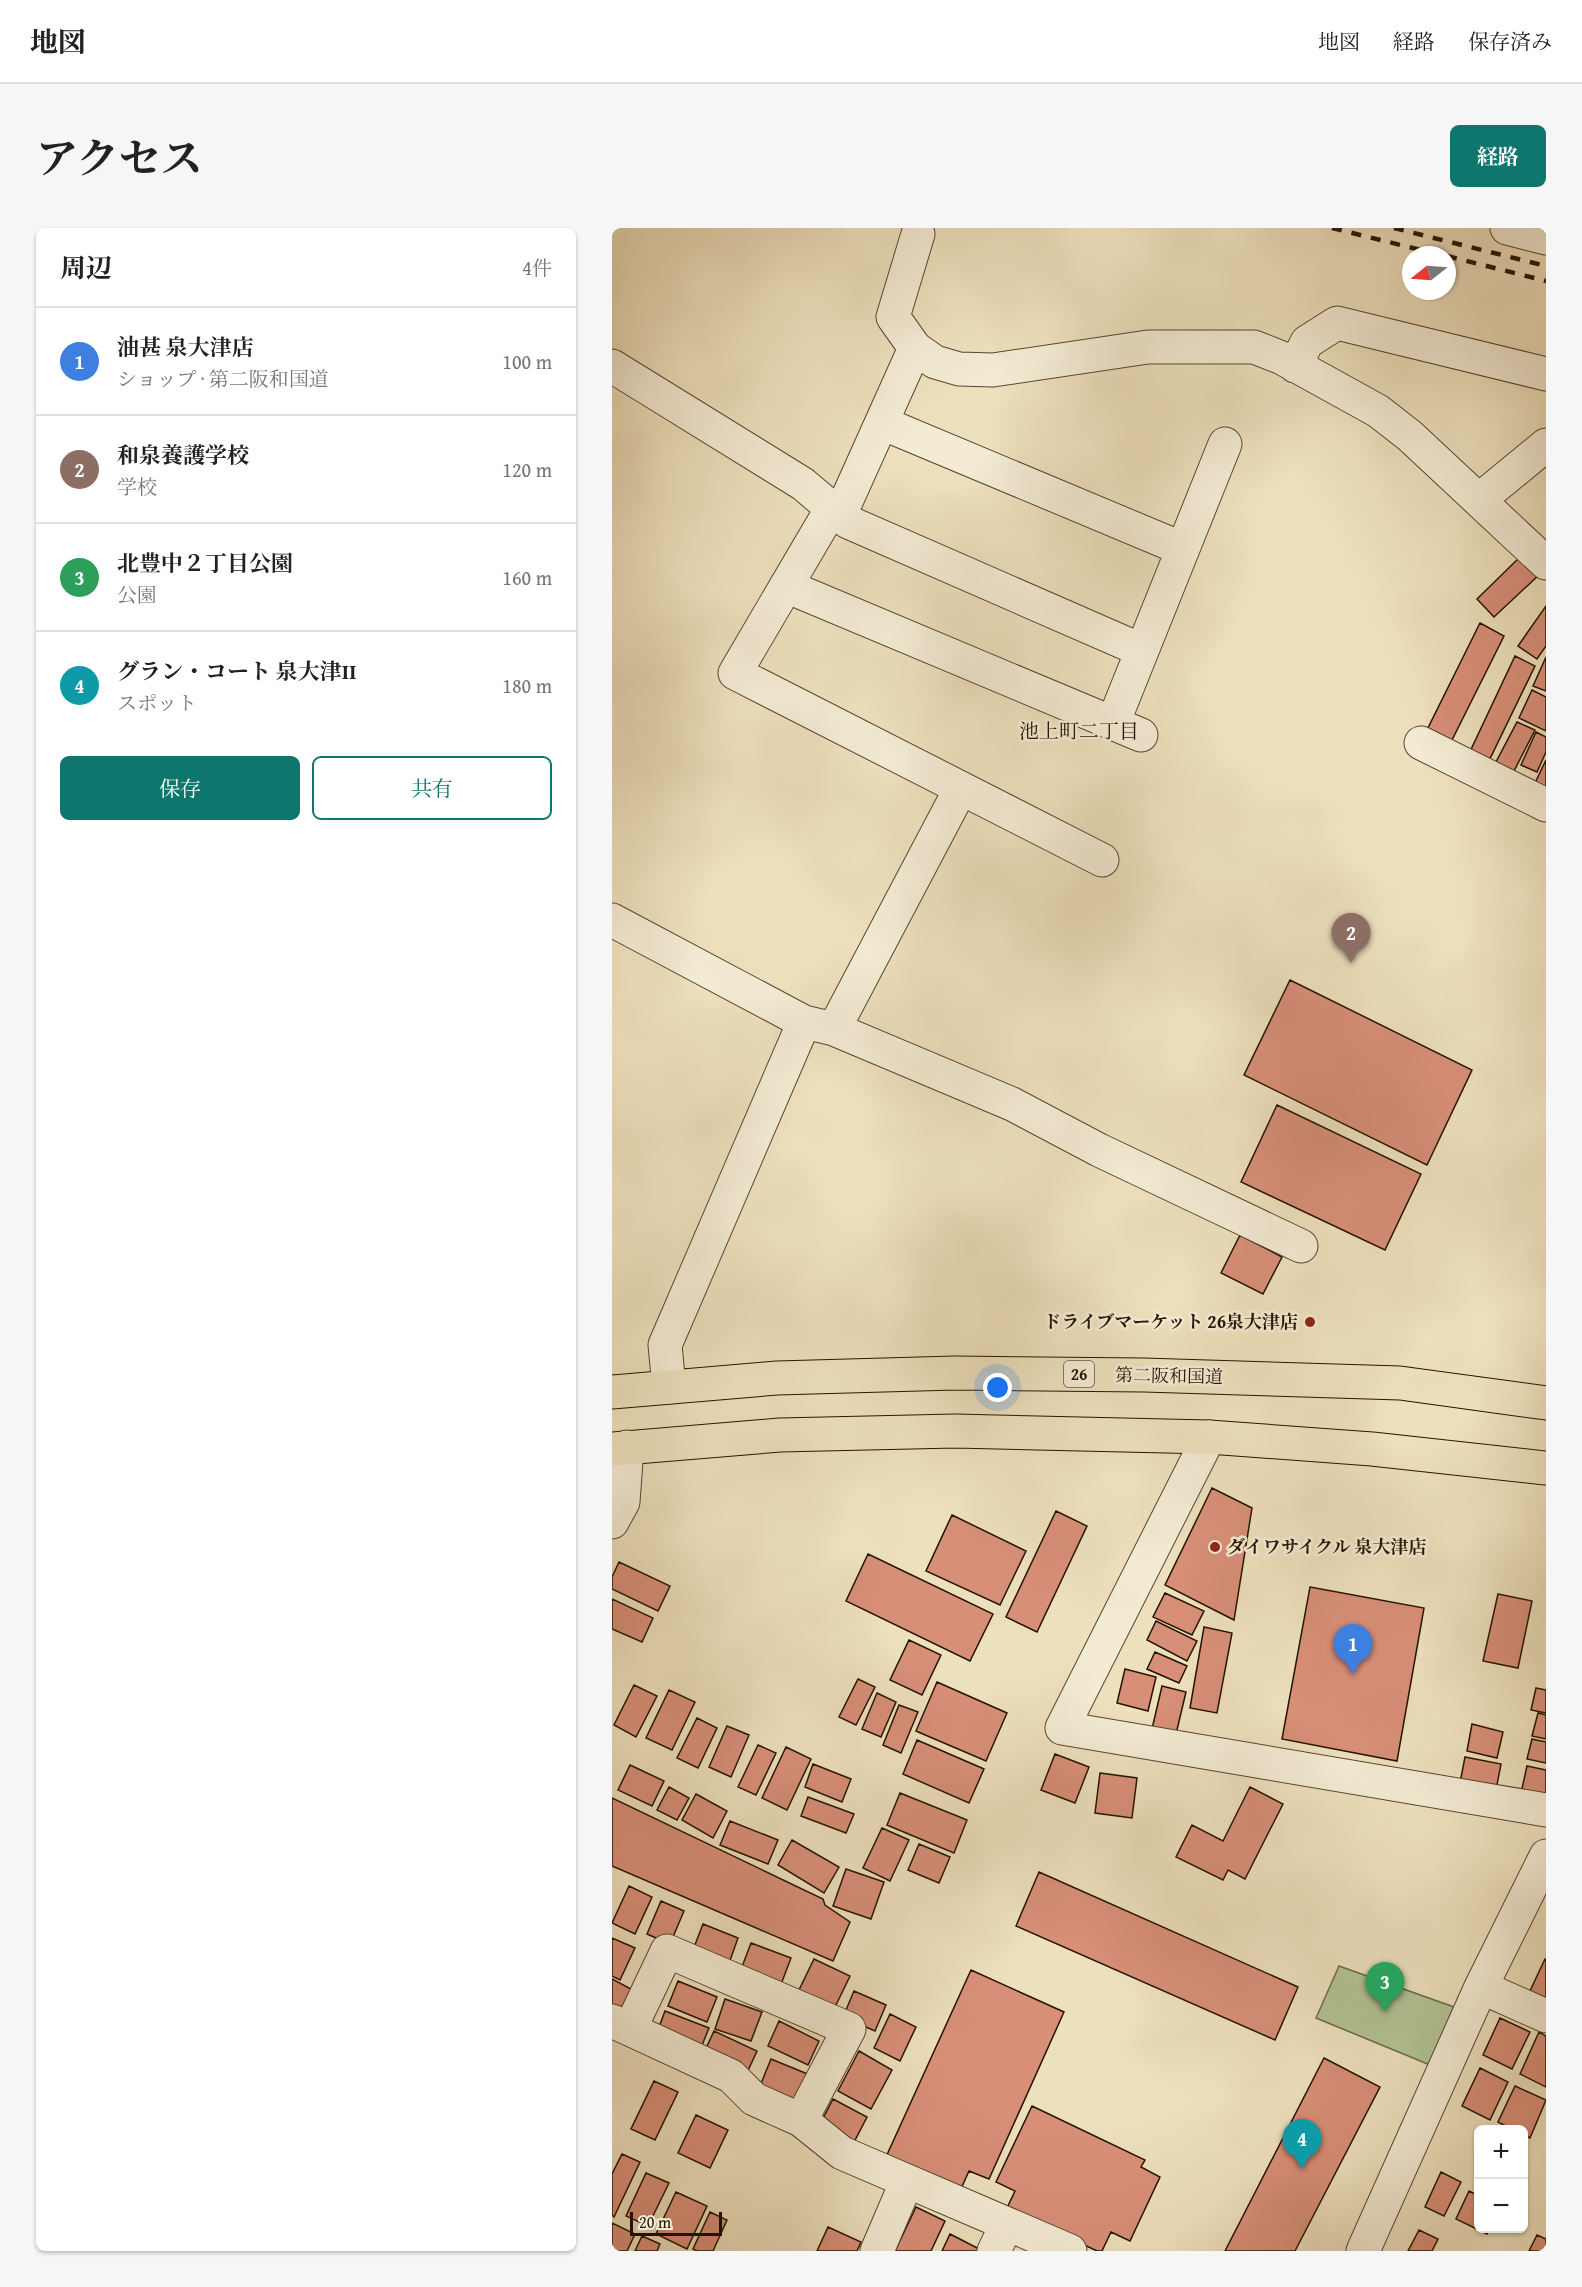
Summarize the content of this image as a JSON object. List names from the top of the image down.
{
  "streets": {
    "highway": ["26", "第二阪和国道"]
  },
  "districts": ["池上町二丁目"],
  "places": ["ドライブマーケット 26泉大津店", "ダイワサイクル 泉大津店"],
  "scale_bar": "20 m",
  "north": "left",
  "page": {
    "header": "地図",
    "nav": ["地図", "経路", "保存済み"],
    "title": "アクセス",
    "buttons": [
      "経路",
      ["保存", "共有"]
    ],
    "heading": ["周辺", "4件"],
    "list": [
      {
        "mark": "1",
        "name": "油甚 泉大津店",
        "note": "ショップ · 第二阪和国道",
        "value": "100 m"
      },
      {
        "mark": "2",
        "name": "和泉養護学校",
        "note": "学校",
        "value": "120 m"
      },
      {
        "mark": "3",
        "name": "北豊中２丁目公園",
        "note": "公園",
        "value": "160 m"
      },
      {
        "mark": "4",
        "name": "グラン・コート 泉大津Ⅱ",
        "note": "スポット",
        "value": "180 m"
      }
    ],
    "pins": [
      "2",
      "1",
      "3",
      "4"
    ],
    "map_buttons": ["+", "−"],
    "scale": "20 m"
  }
}
